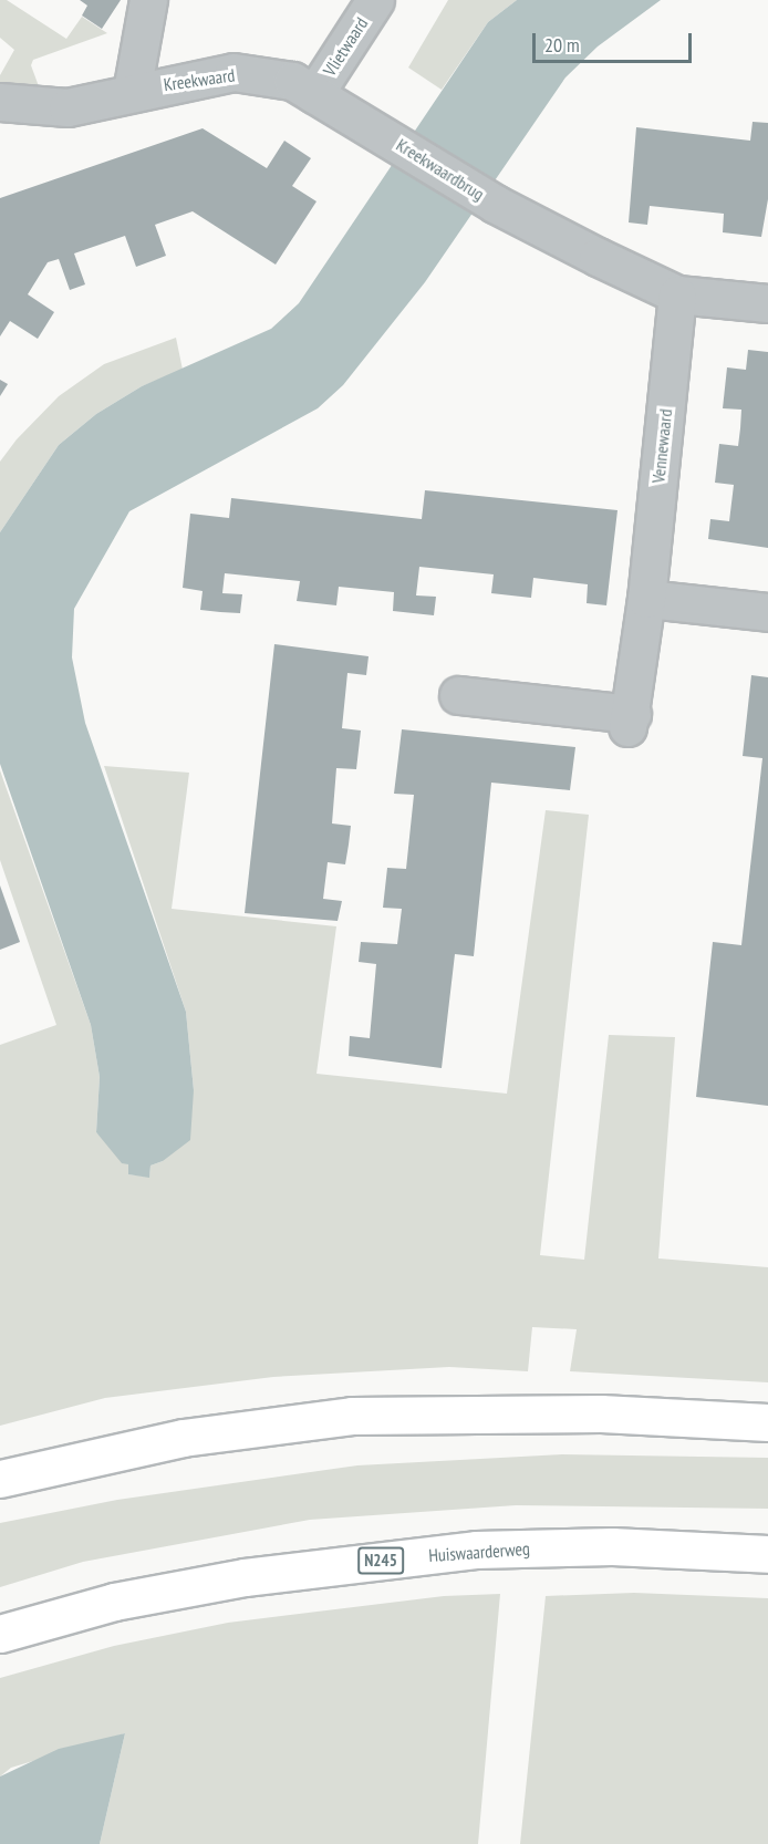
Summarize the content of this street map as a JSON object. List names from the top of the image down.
{
  "streets": {
    "highway": ["Huiswaarderweg", "N245"],
    "street": [
      "Vlietwaard",
      "Kreekwaard",
      "Kreekwaardbrug",
      "Vennewaard"
    ]
  },
  "crossings": [
    ["Vlietwaard", "Kreekwaard"],
    ["Kreekwaard", "Kreekwaardbrug"],
    ["Kreekwaardbrug", "Vennewaard"]
  ],
  "scale_bar": "20 m"
}
